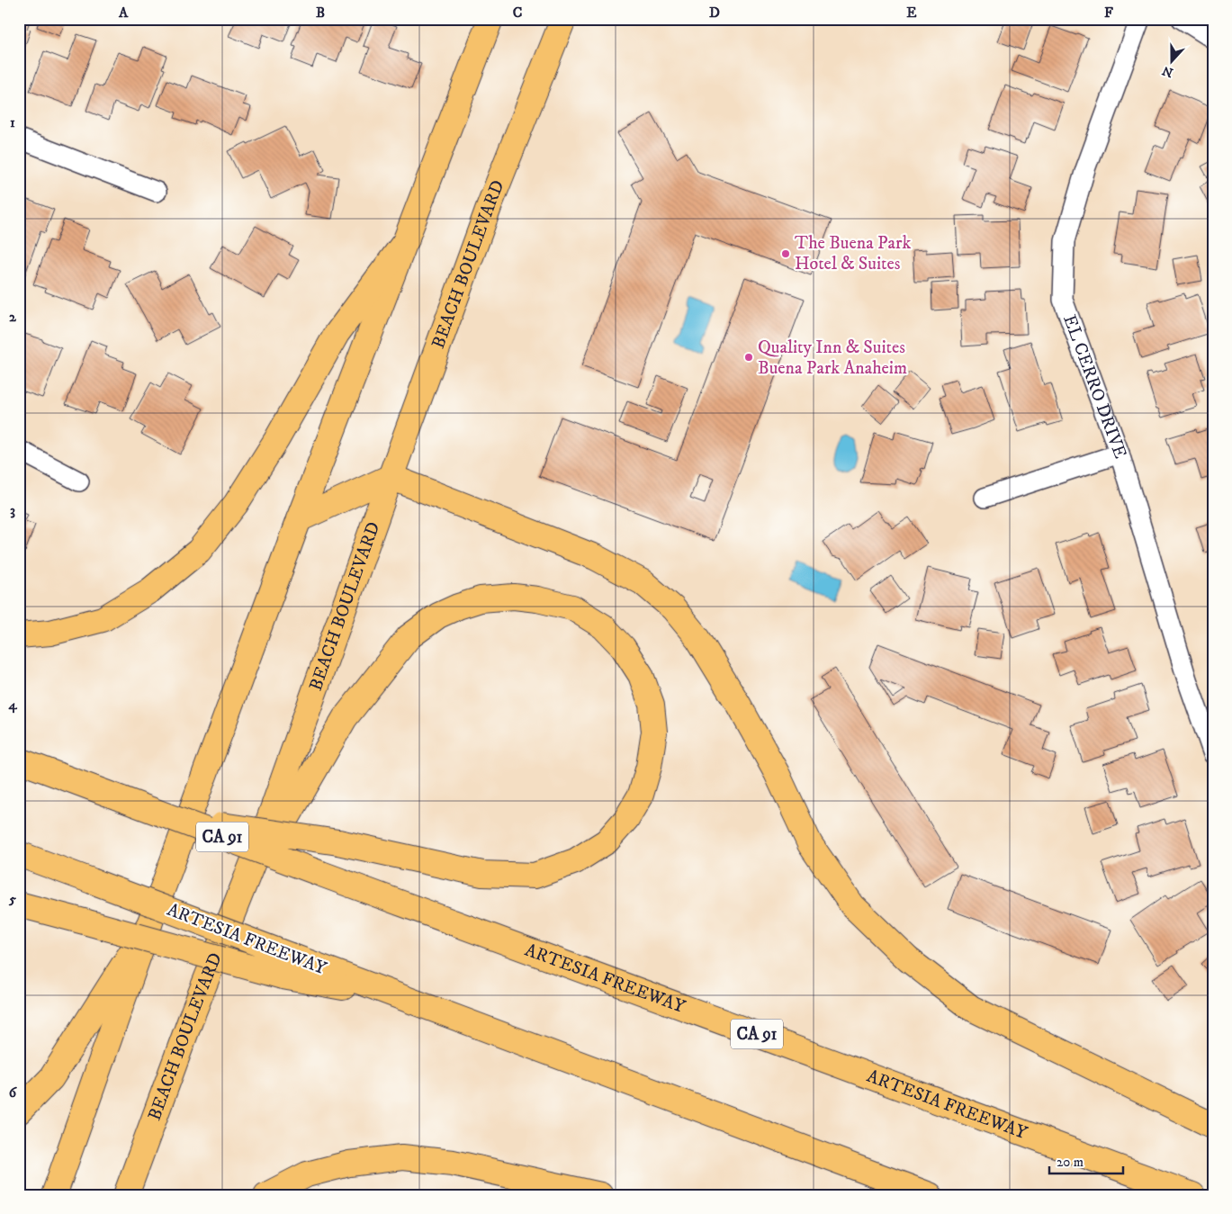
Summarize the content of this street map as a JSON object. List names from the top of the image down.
{
  "streets": {
    "main road": ["BEACH BOULEVARD", "CA 91", "ARTESIA FREEWAY"],
    "street": ["EL CERRO DRIVE"]
  },
  "places": ["The Buena Park Hotel & Suites", "Quality Inn & Suites Buena Park Anaheim"],
  "scale_bar": "20 m",
  "north": "bottom",
  "grid": {
    "columns": [
      "A",
      "B",
      "C",
      "D",
      "E",
      "F"
    ],
    "rows": [
      "1",
      "2",
      "3",
      "4",
      "5",
      "6"
    ]
  }
}
